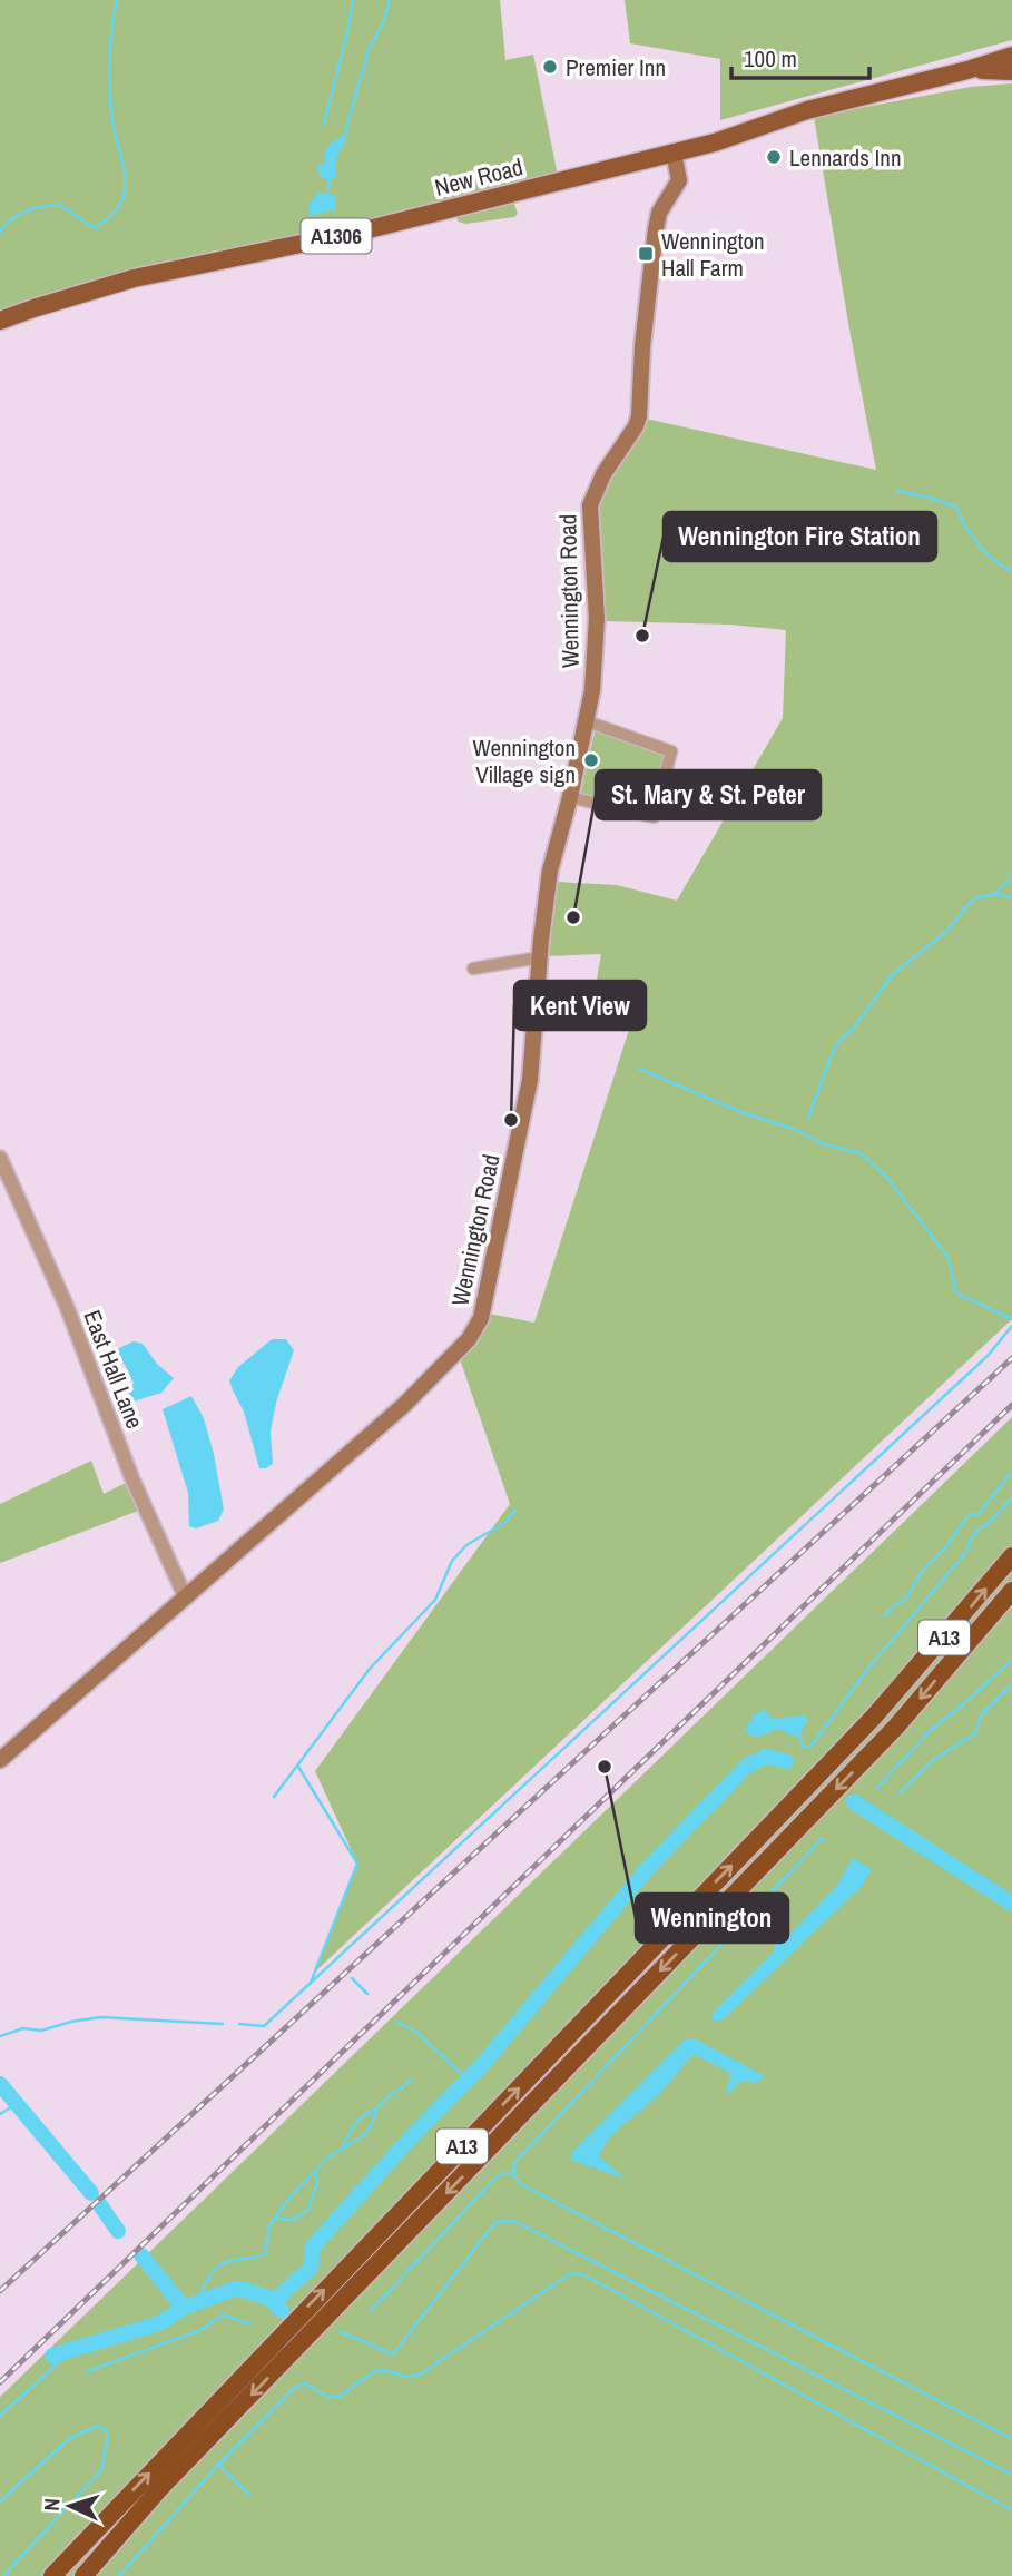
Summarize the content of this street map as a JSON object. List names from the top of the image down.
{
  "streets": {
    "highway": ["A13"],
    "main road": ["New Road", "A1306", "Wennington Road"],
    "street": ["East Hall Lane"]
  },
  "crossings": [
    ["New Road", "Wennington Road"],
    ["Wennington Road", "East Hall Lane"]
  ],
  "places": {
    "other": [
      "Premier Inn",
      "Lennards Inn",
      "Wennington Fire Station",
      "Wennington Village sign",
      "St. Mary & St. Peter",
      "Kent View",
      "Wennington"
    ],
    "transit": ["Wennington Hall Farm"]
  },
  "scale_bar": "100 m",
  "north": "left"
}
